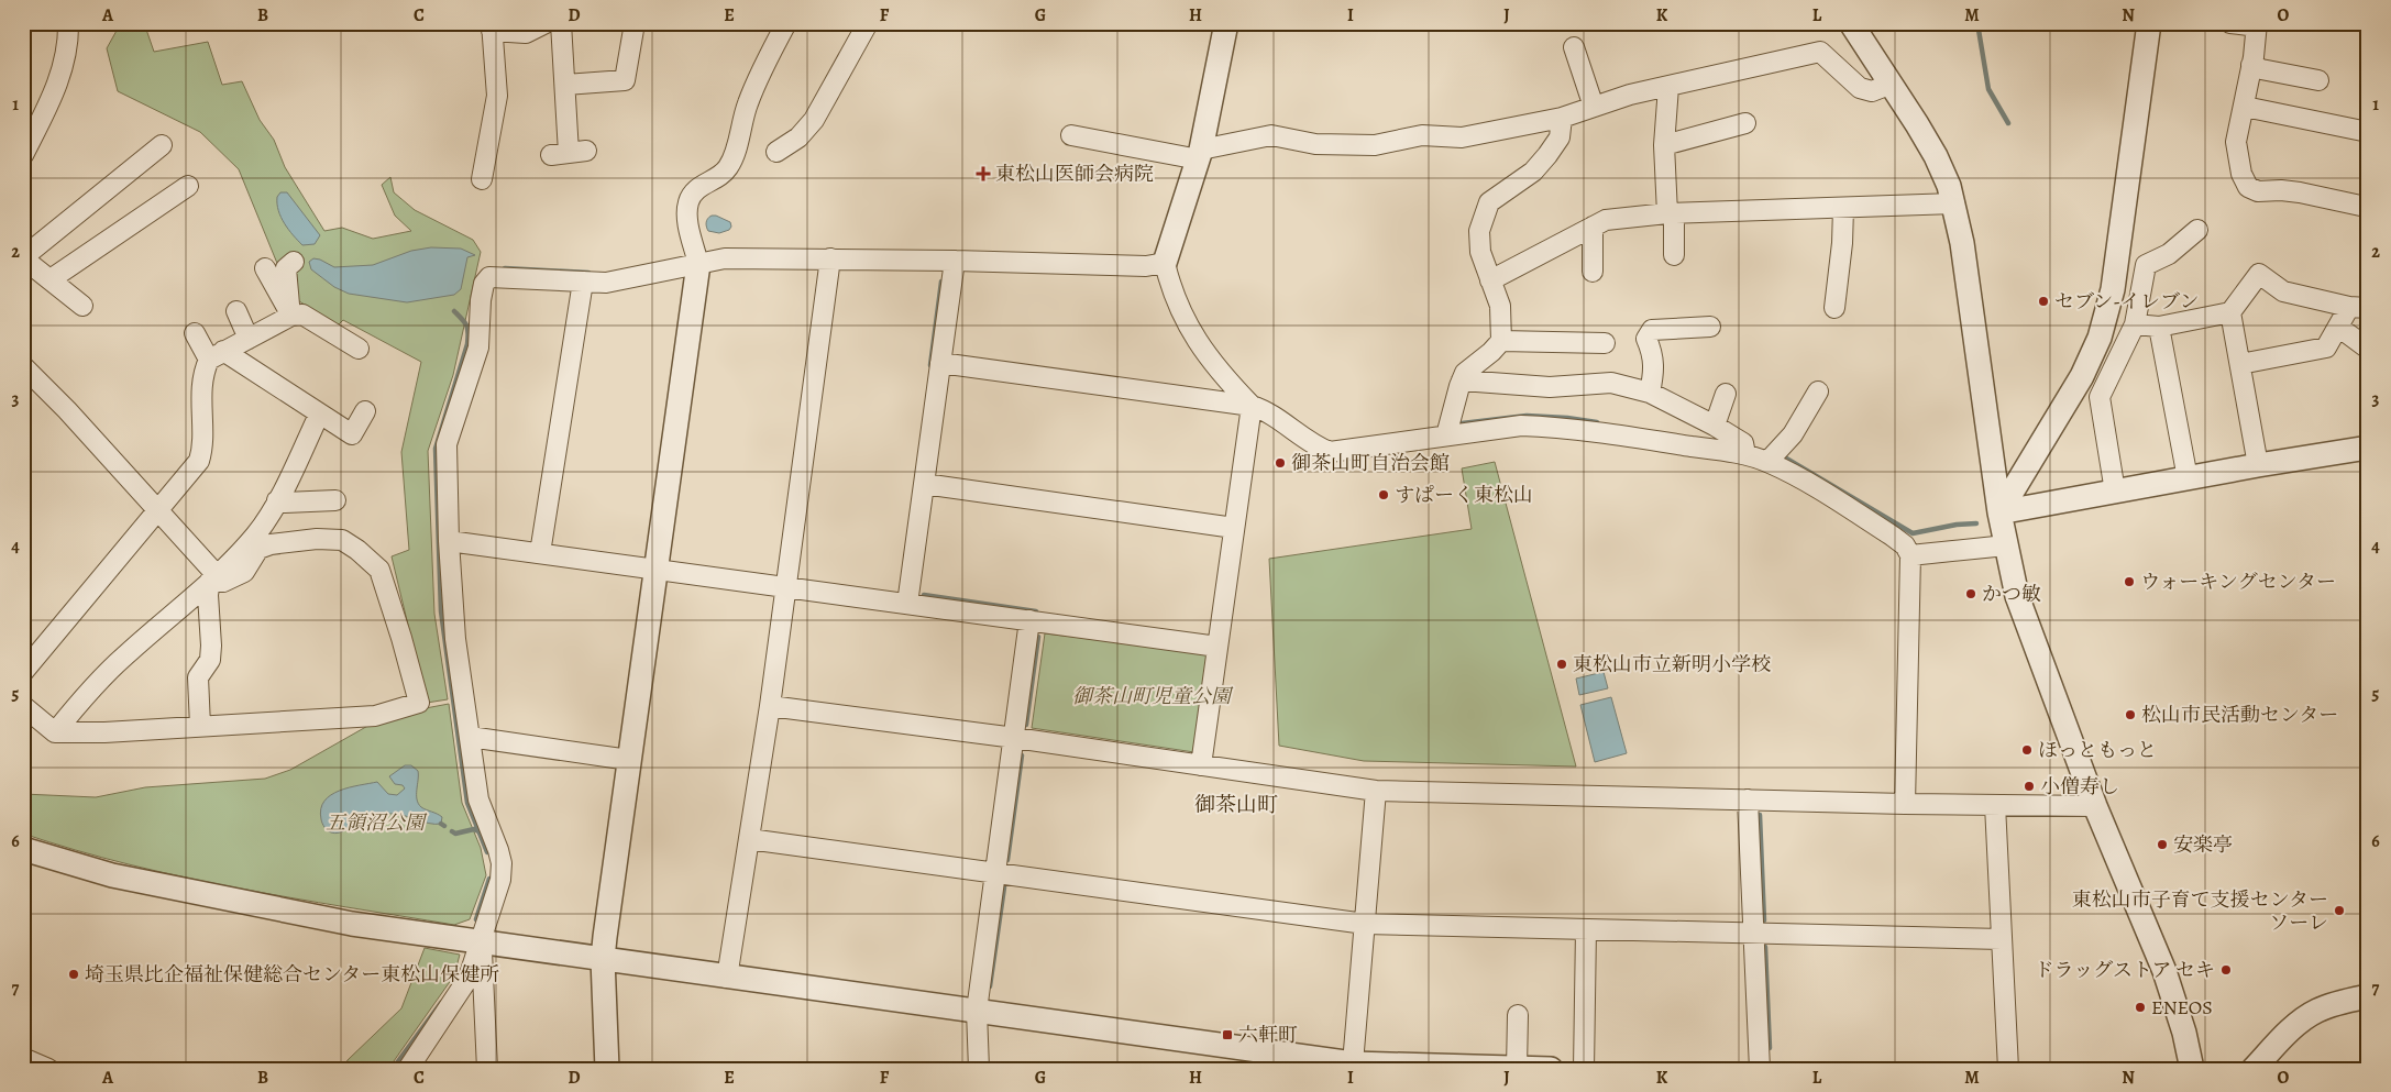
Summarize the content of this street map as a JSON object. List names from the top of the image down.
{
  "districts": ["御茶山町"],
  "parks": ["御茶山町児童公園", "五領沼公園"],
  "places": {
    "health": ["東松山医師会病院"],
    "other": [
      "セブン-イレブン",
      "御茶山町自治会館",
      "すぱーく東松山",
      "ウォーキングセンター",
      "かつ敏",
      "東松山市立新明小学校",
      "松山市民活動センター",
      "ほっともっと",
      "小僧寿し",
      "安楽亭",
      "東松山市子育て支援センター ソーレ",
      "ドラッグストア セキ",
      "埼玉県比企福祉保健総合センター東松山保健所",
      "ENEOS"
    ],
    "transit": ["六軒町"]
  },
  "grid": {
    "columns": [
      "A",
      "B",
      "C",
      "D",
      "E",
      "F",
      "G",
      "H",
      "I",
      "J",
      "K",
      "L",
      "M",
      "N",
      "O"
    ],
    "rows": [
      "1",
      "2",
      "3",
      "4",
      "5",
      "6",
      "7"
    ]
  }
}
